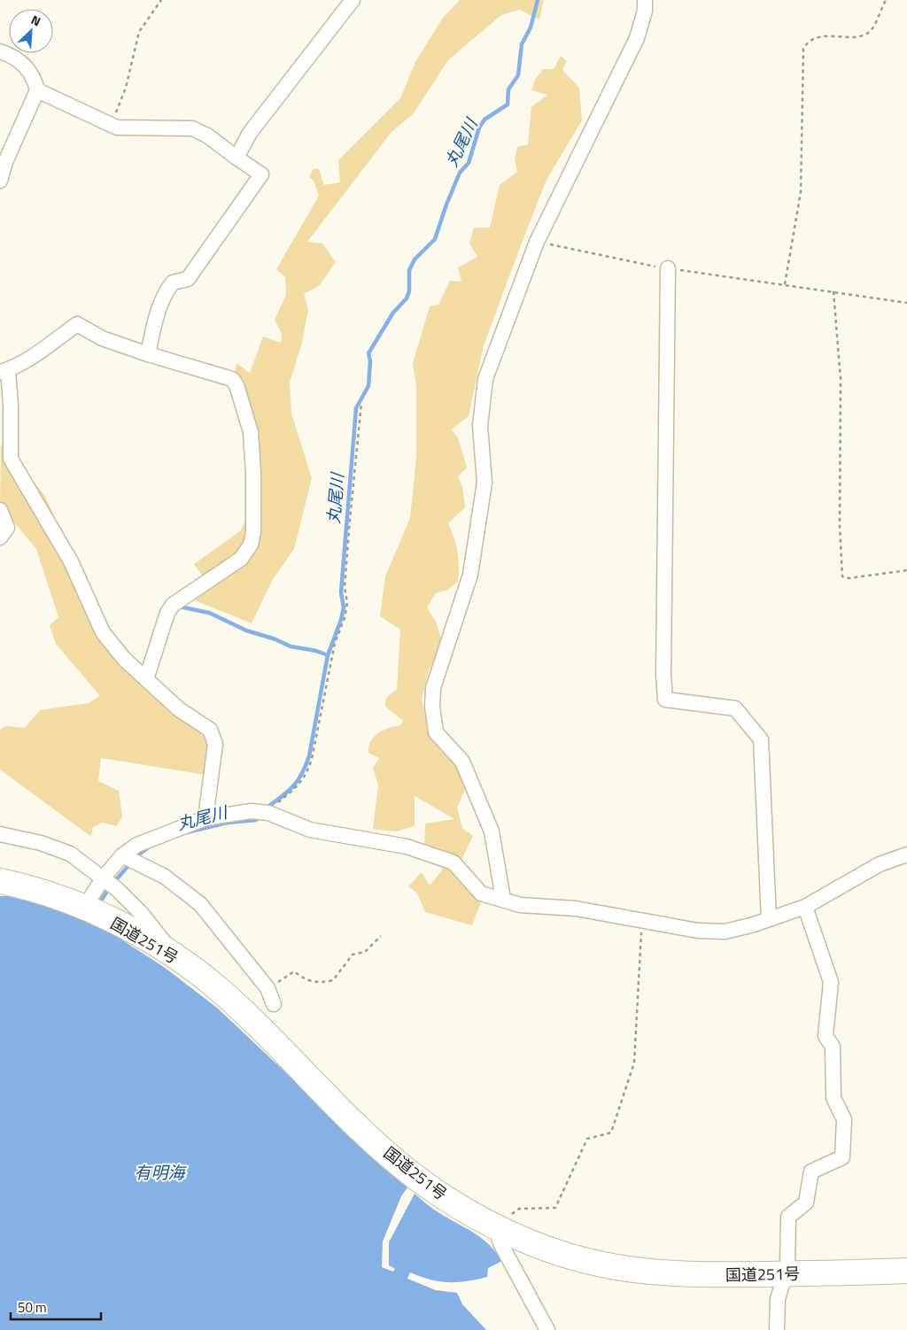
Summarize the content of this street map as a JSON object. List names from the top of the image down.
{
  "streets": {
    "highway": ["国道251号"]
  },
  "water": ["丸尾川", "有明海"],
  "scale_bar": "50 m",
  "north": "top right"
}
